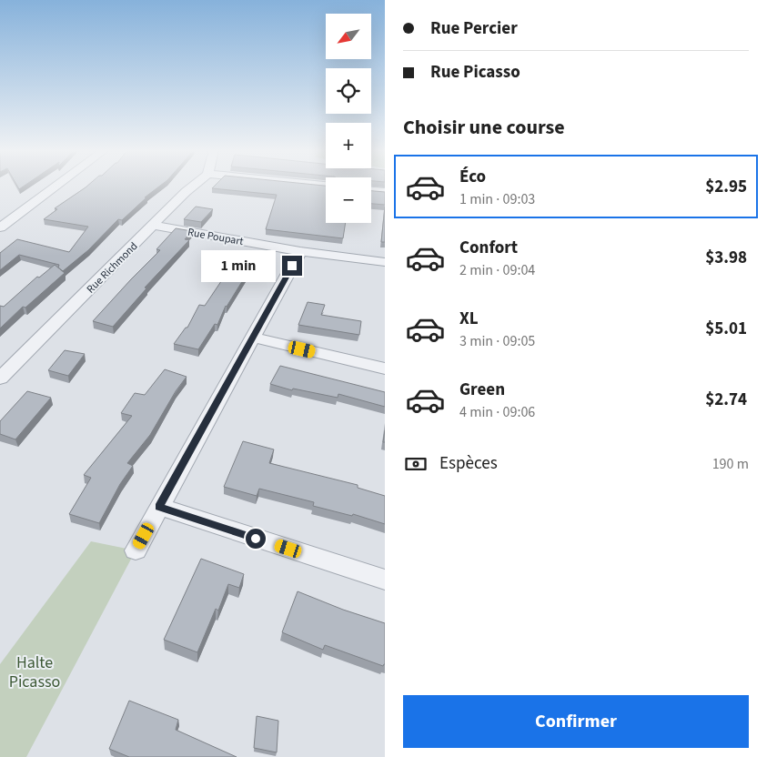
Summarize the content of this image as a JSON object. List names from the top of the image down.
{
  "streets": {
    "street": ["Rue Poupart", "Rue Richmond"]
  },
  "crossings": [
    ["Rue Poupart", "Rue Richmond"]
  ],
  "parks": ["Halte Picasso"],
  "north": "bottom left",
  "page": {
    "banner": ["Rue Percier", "Rue Picasso"],
    "map_buttons": ["+", "−"],
    "heading": "Choisir une course",
    "list": [
      {
        "name": "Éco",
        "note": "1 min · 09:03",
        "value": "$2.95"
      },
      {
        "name": "Confort",
        "note": "2 min · 09:04",
        "value": "$3.98"
      },
      {
        "name": "XL",
        "note": "3 min · 09:05",
        "value": "$5.01"
      },
      {
        "name": "Green",
        "note": "4 min · 09:06",
        "value": "$2.74"
      }
    ],
    "bubble": "1 min",
    "pay": ["Espèces", "190 m"],
    "buttons": "Confirmer"
  }
}
